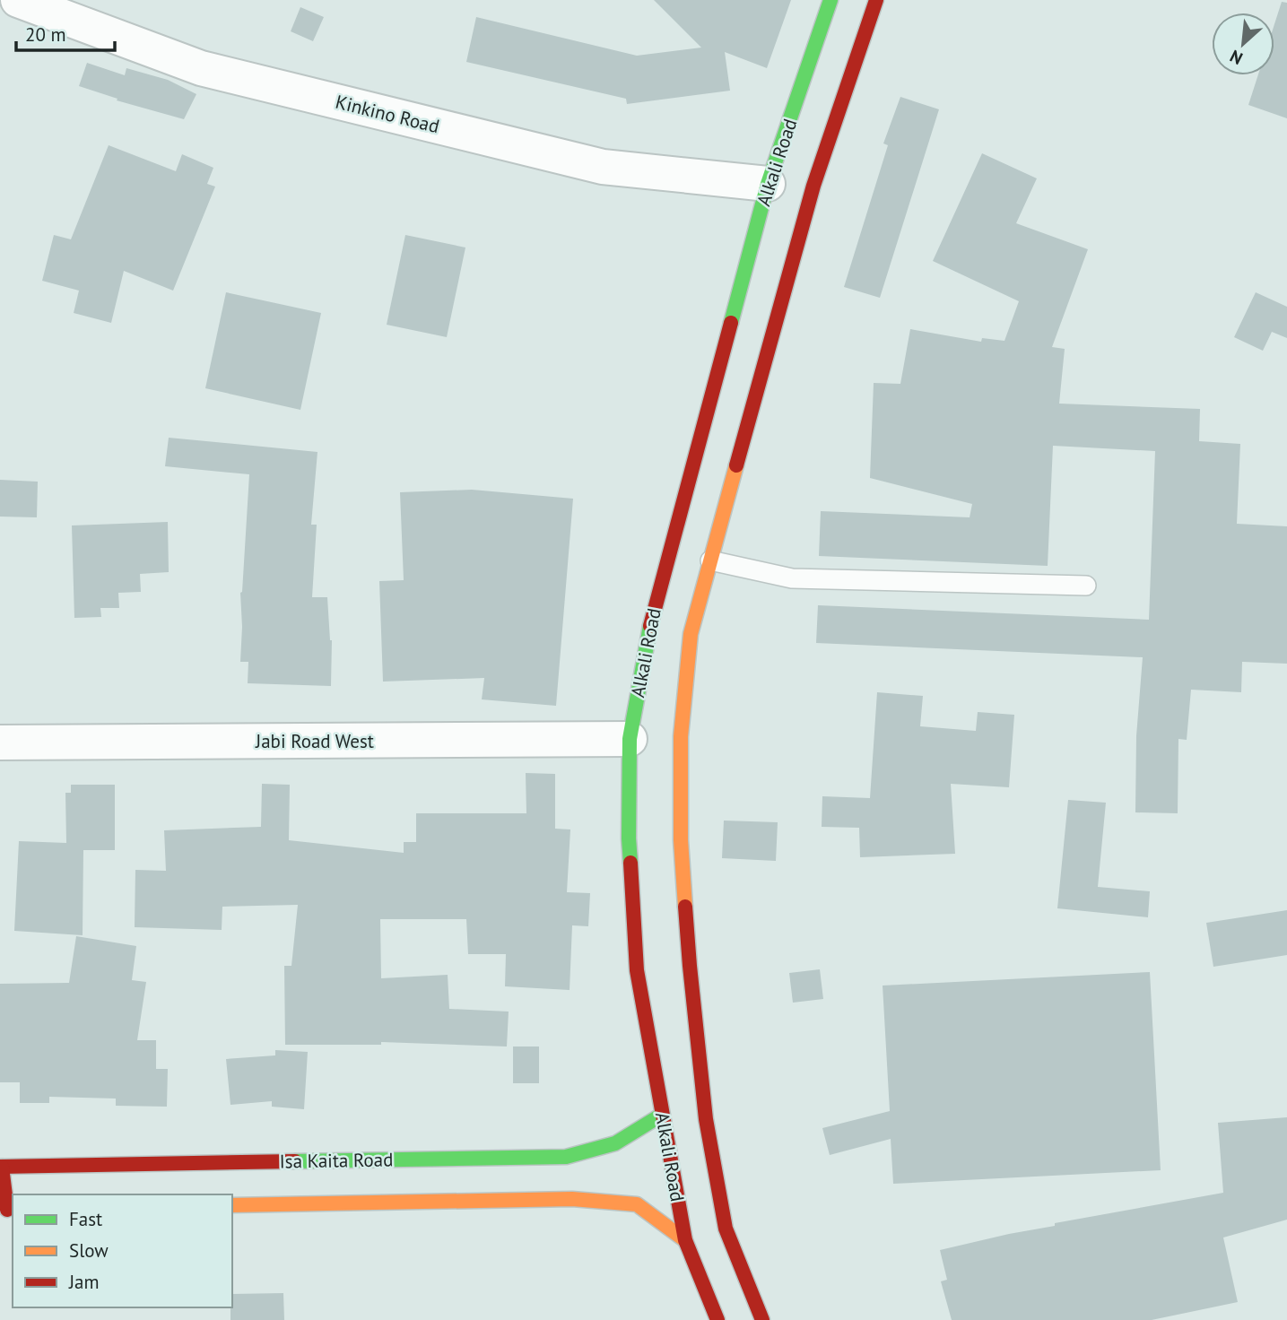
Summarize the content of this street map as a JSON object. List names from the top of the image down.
{
  "streets": {
    "main road": ["Alkali Road", "Isa Kaita Road"],
    "street": ["Kinkino Road", "Jabi Road West"]
  },
  "crossings": [
    ["Kinkino Road", "Alkali Road"],
    ["Alkali Road", "Jabi Road West"],
    ["Alkali Road", "Isa Kaita Road"]
  ],
  "legend": ["Fast", "Slow", "Jam"],
  "scale_bar": "20 m",
  "north": "bottom left"
}
